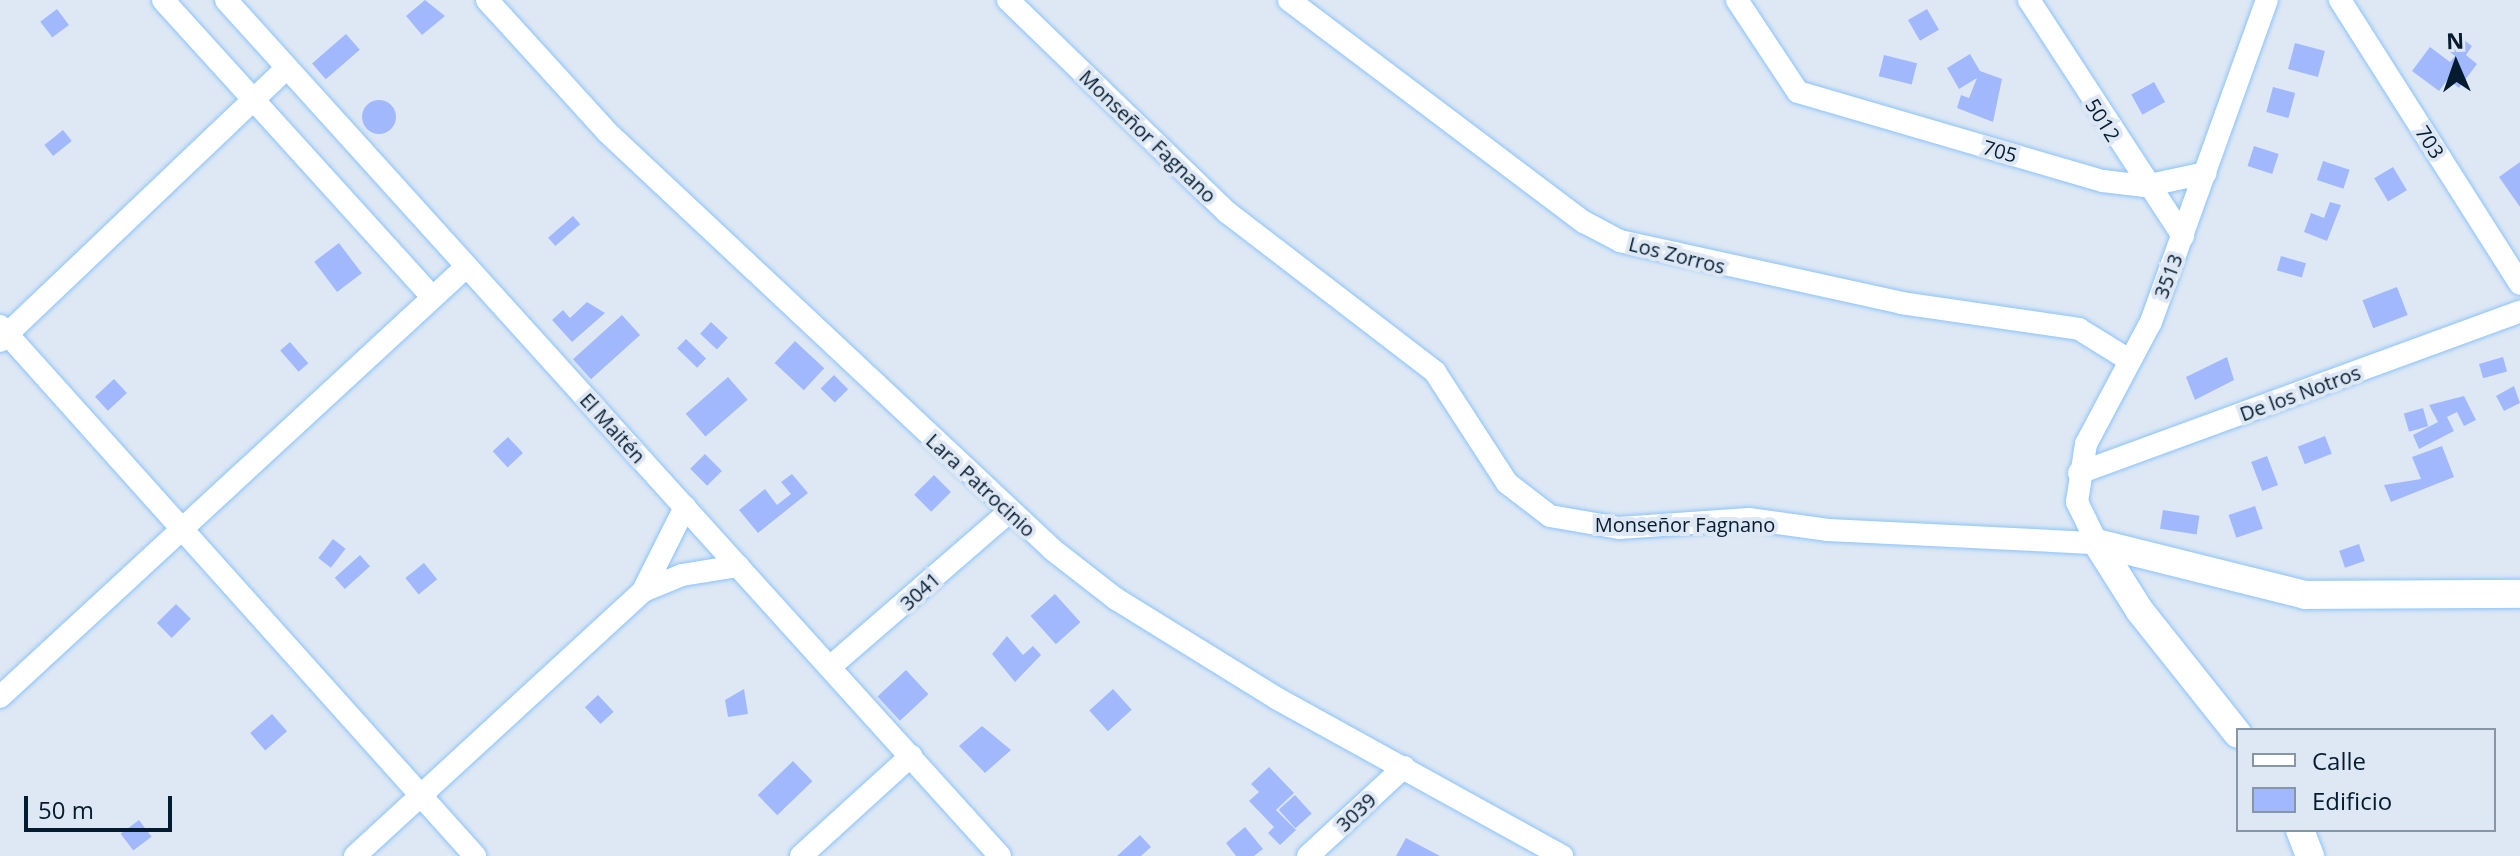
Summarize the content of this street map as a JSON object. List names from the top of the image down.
{
  "streets": {
    "street": [
      "5012",
      "Monseñor Fagnano",
      "703",
      "705",
      "Los Zorros",
      "3513",
      "De los Notros",
      "El Maitén",
      "Lara Patrocinio",
      "3041",
      "3039"
    ]
  },
  "crossings": [
    ["5012", "705"],
    ["5012", "3513"],
    ["Monseñor Fagnano", "3513"],
    ["705", "3513"],
    ["Los Zorros", "3513"],
    ["3513", "De los Notros"],
    ["El Maitén", "3041"],
    ["Lara Patrocinio", "3041"],
    ["Lara Patrocinio", "3039"]
  ],
  "legend": ["Calle", "Edificio"],
  "scale_bar": "50 m",
  "north": "top"
}
